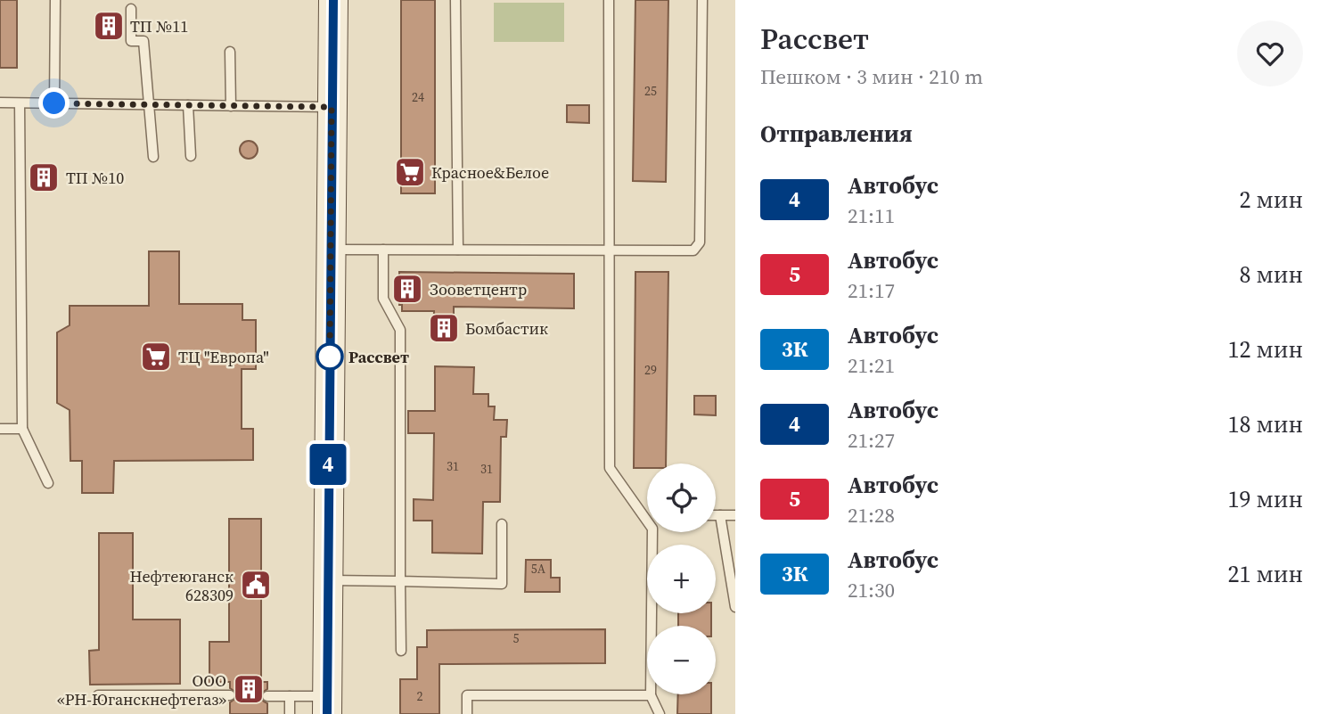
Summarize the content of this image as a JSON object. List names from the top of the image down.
{
  "places": {
    "building": [
      "ТП №11",
      "ТП №10",
      "Зооветцентр",
      "Бомбастик",
      "ООО «РН-Юганскнефтегаз»"
    ],
    "supermarket": ["Красное&Белое", "ТЦ \"Европа\""],
    "other": ["Рассвет"],
    "public building": ["Нефтеюганск 628309"]
  },
  "lines": ["bus line 4"],
  "house_numbers": [
    "25",
    "24",
    "29",
    "31",
    "31",
    "5А",
    "5",
    "2"
  ],
  "page": {
    "on_map": "4",
    "heading": [
      ["Рассвет", "Пешком · 3 мин · 210 m"],
      "Отправления"
    ],
    "list": [
      {
        "mark": "4",
        "name": "Автобус",
        "note": "21:11",
        "value": "2 мин"
      },
      {
        "mark": "5",
        "name": "Автобус",
        "note": "21:17",
        "value": "8 мин"
      },
      {
        "mark": "3К",
        "name": "Автобус",
        "note": "21:21",
        "value": "12 мин"
      },
      {
        "mark": "4",
        "name": "Автобус",
        "note": "21:27",
        "value": "18 мин"
      },
      {
        "mark": "5",
        "name": "Автобус",
        "note": "21:28",
        "value": "19 мин"
      },
      {
        "mark": "3К",
        "name": "Автобус",
        "note": "21:30",
        "value": "21 мин"
      }
    ],
    "map_buttons": ["+", "−"]
  }
}
